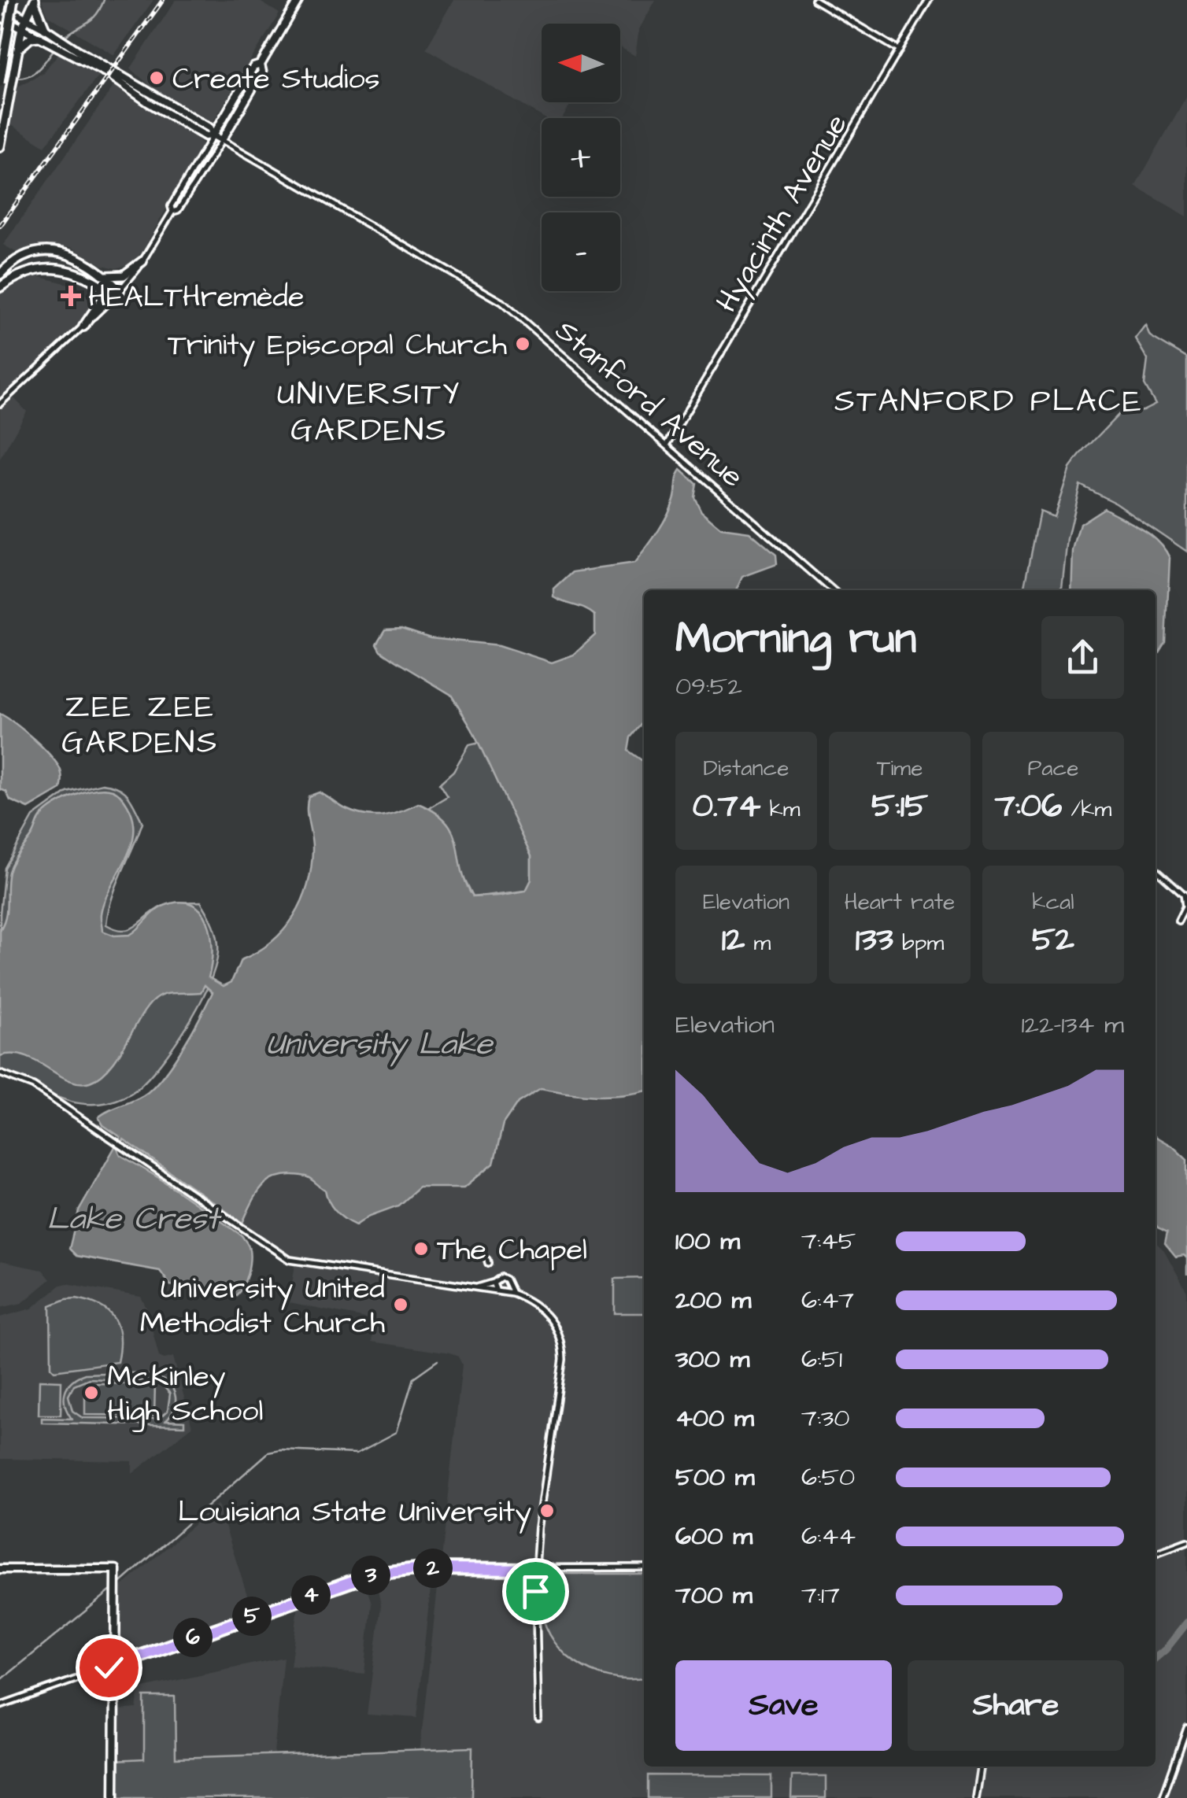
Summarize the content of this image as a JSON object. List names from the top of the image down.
{
  "streets": {
    "street": ["Hyacinth Avenue", "Stanford Avenue"]
  },
  "crossings": [
    ["Hyacinth Avenue", "Stanford Avenue"]
  ],
  "districts": ["UNIVERSITY GARDENS", "STANFORD PLACE", "ZEE ZEE GARDENS"],
  "water": ["University Lake", "Lake Crest"],
  "places": {
    "other": [
      "Create Studios",
      "Trinity Episcopal Church",
      "The Chapel",
      "University United Methodist Church",
      "McKinley High School",
      "Louisiana State University"
    ],
    "health": ["HEALTHremède"]
  },
  "north": "left",
  "page": {
    "map_buttons": ["+", "−"],
    "heading": ["Morning run", "09:52"],
    "stats": [
      ["Distance", "0.74 km"],
      ["Time", "5:15"],
      ["Pace", "7:06 /km"],
      ["Elevation", "12 m"],
      ["Heart rate", "133 bpm"],
      ["kcal", "52"]
    ],
    "chart": ["Elevation", "122–134 m"],
    "list": [
      {
        "name": "100 m",
        "note": "7:45"
      },
      {
        "name": "200 m",
        "note": "6:47"
      },
      {
        "name": "300 m",
        "note": "6:51"
      },
      {
        "name": "400 m",
        "note": "7:30"
      },
      {
        "name": "500 m",
        "note": "6:50"
      },
      {
        "name": "600 m",
        "note": "6:44"
      },
      {
        "name": "700 m",
        "note": "7:17"
      }
    ],
    "pins": [
      "2",
      "3",
      "4",
      "5",
      "6"
    ],
    "buttons": ["Save", "Share"]
  }
}
